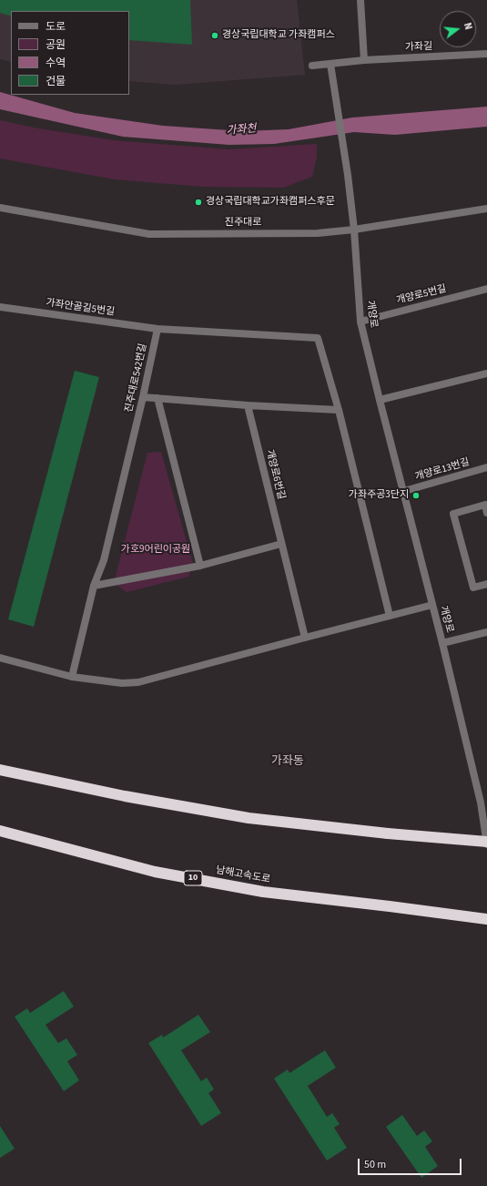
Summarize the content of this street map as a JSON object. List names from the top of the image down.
{
  "streets": {
    "highway": ["남해고속도로", "10"],
    "street": [
      "가좌길",
      "진주대로",
      "개양로5번길",
      "가좌안골길5번길",
      "개양로",
      "진주대로542번길",
      "개양로13번길",
      "개양로6번길"
    ]
  },
  "crossings": [
    ["진주대로", "개양로"],
    ["개양로5번길", "개양로"],
    ["가좌안골길5번길", "진주대로542번길"],
    ["개양로", "개양로13번길"]
  ],
  "districts": ["가좌동"],
  "water": ["가좌천"],
  "parks": ["가호9어린이공원"],
  "places": ["경상국립대학교 가좌캠퍼스", "경상국립대학교가좌캠퍼스후문", "가좌주공3단지"],
  "legend": [
    "도로",
    "공원",
    "수역",
    "건물"
  ],
  "scale_bar": "50 m",
  "north": "right"
}
